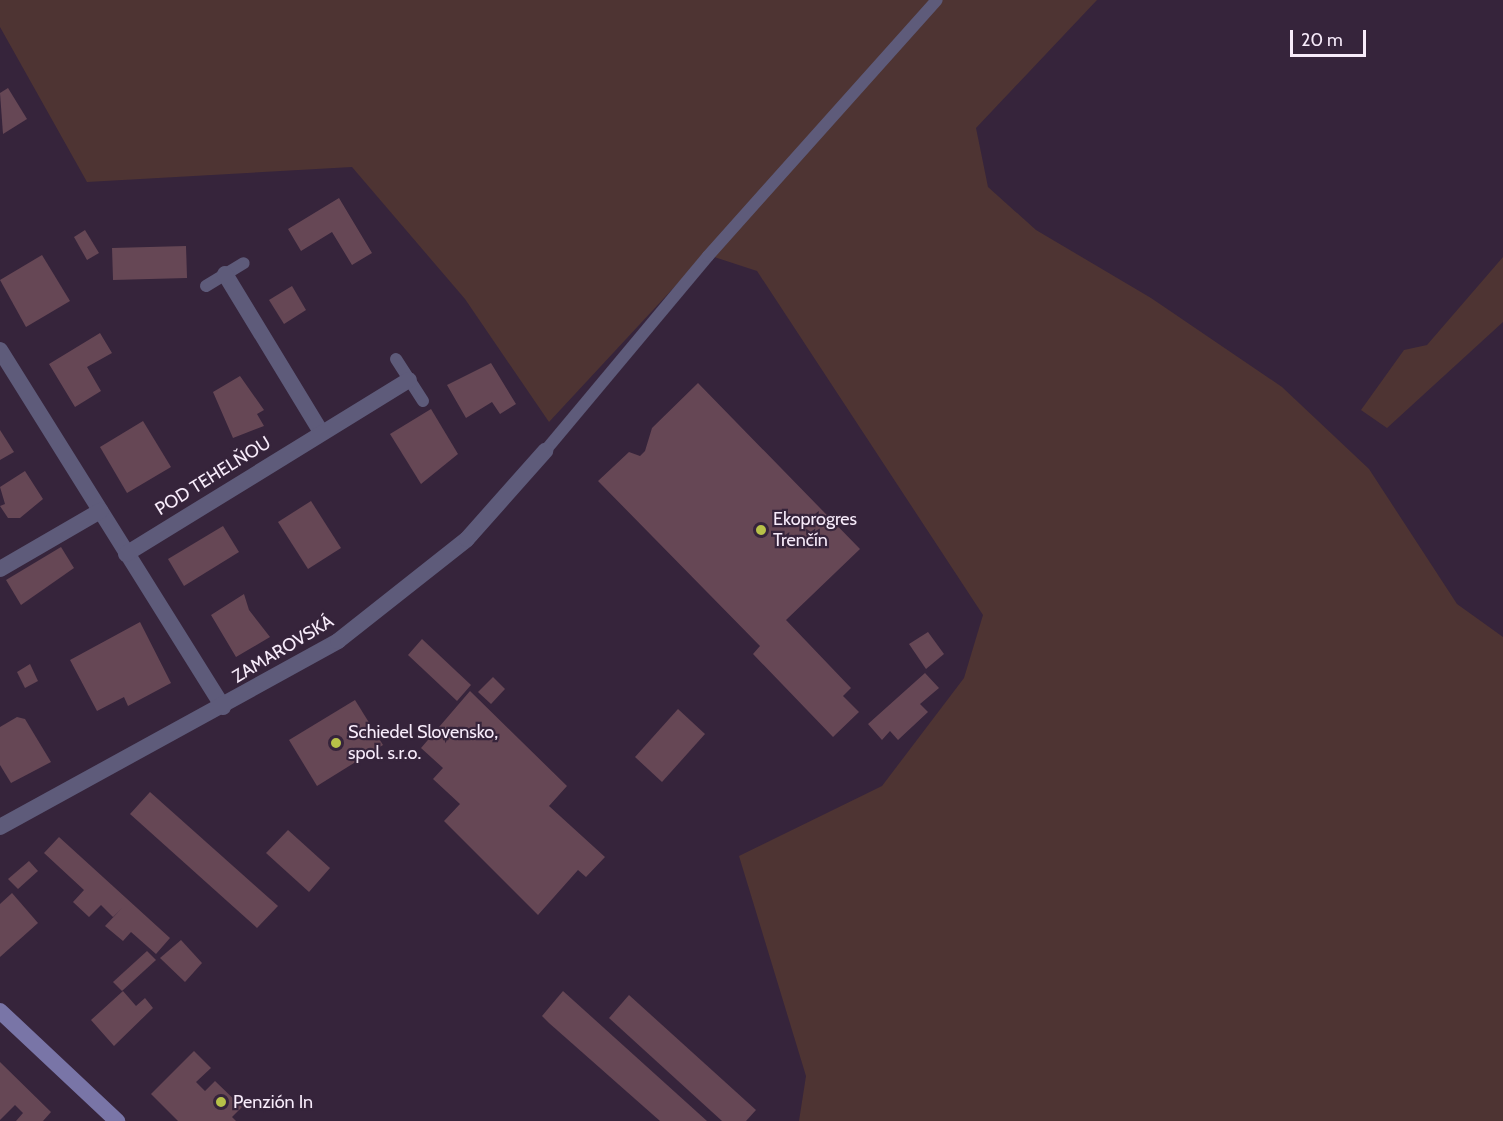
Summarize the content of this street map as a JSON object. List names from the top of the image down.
{
  "streets": {
    "street": ["POD TEHELŇOU", "ZAMAROVSKÁ"]
  },
  "places": ["Ekoprogres Trenčín", "Schiedel Slovensko, spol. s.r.o.", "Penzión In"],
  "scale_bar": "20 m"
}
